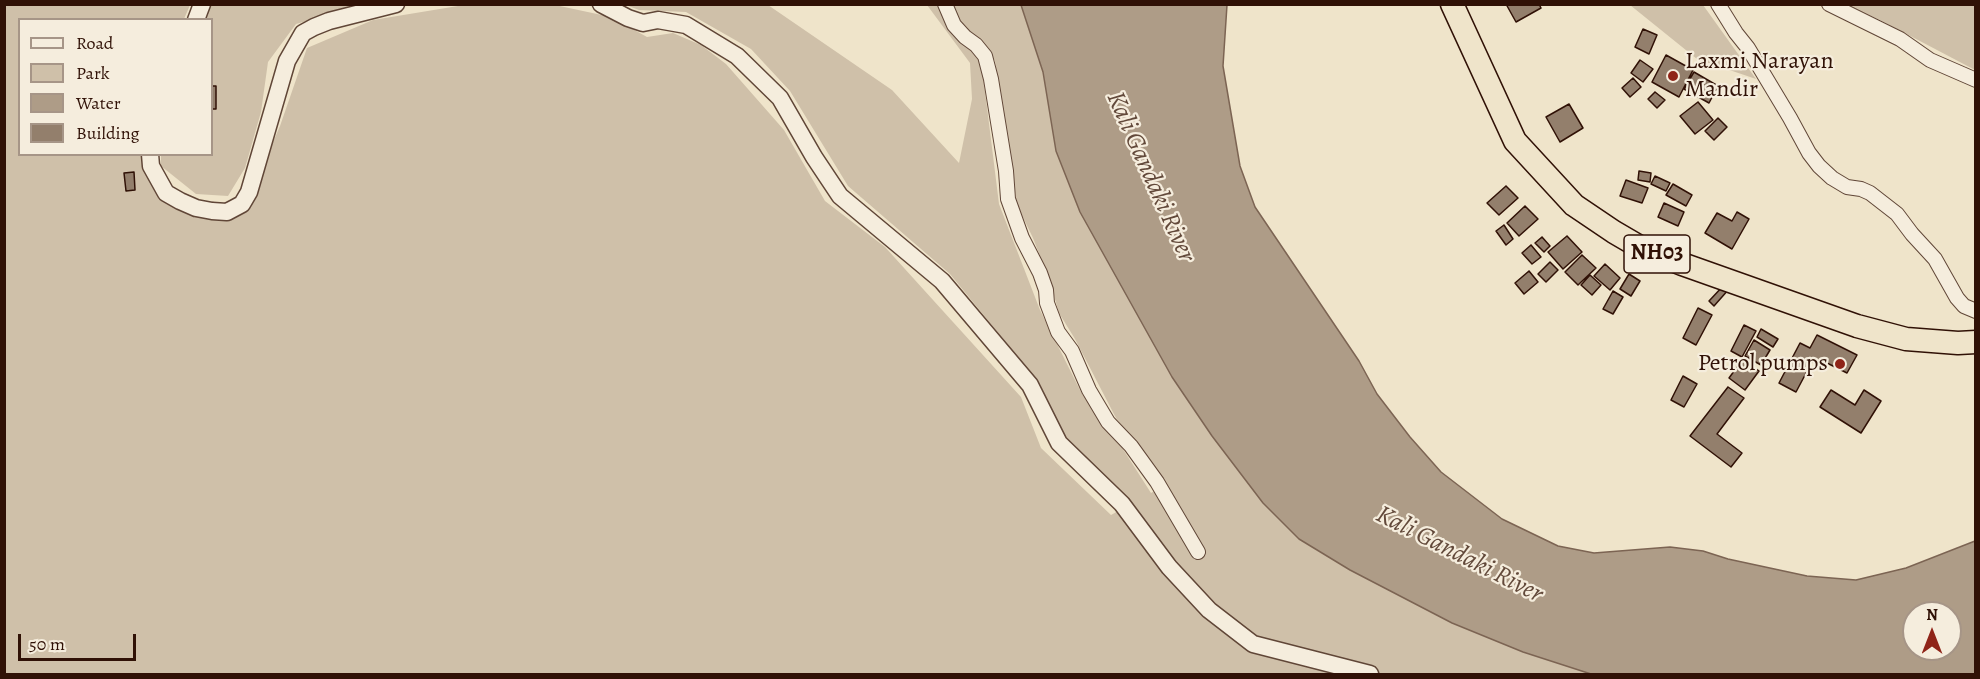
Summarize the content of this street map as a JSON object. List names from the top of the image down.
{
  "streets": {
    "highway": ["NH03"]
  },
  "water": ["Kali Gandaki River"],
  "places": ["Laxmi Narayan Mandir", "Petrol pumps"],
  "legend": [
    "Road",
    "Park",
    "Water",
    "Building"
  ],
  "scale_bar": "50 m",
  "north": "top"
}
